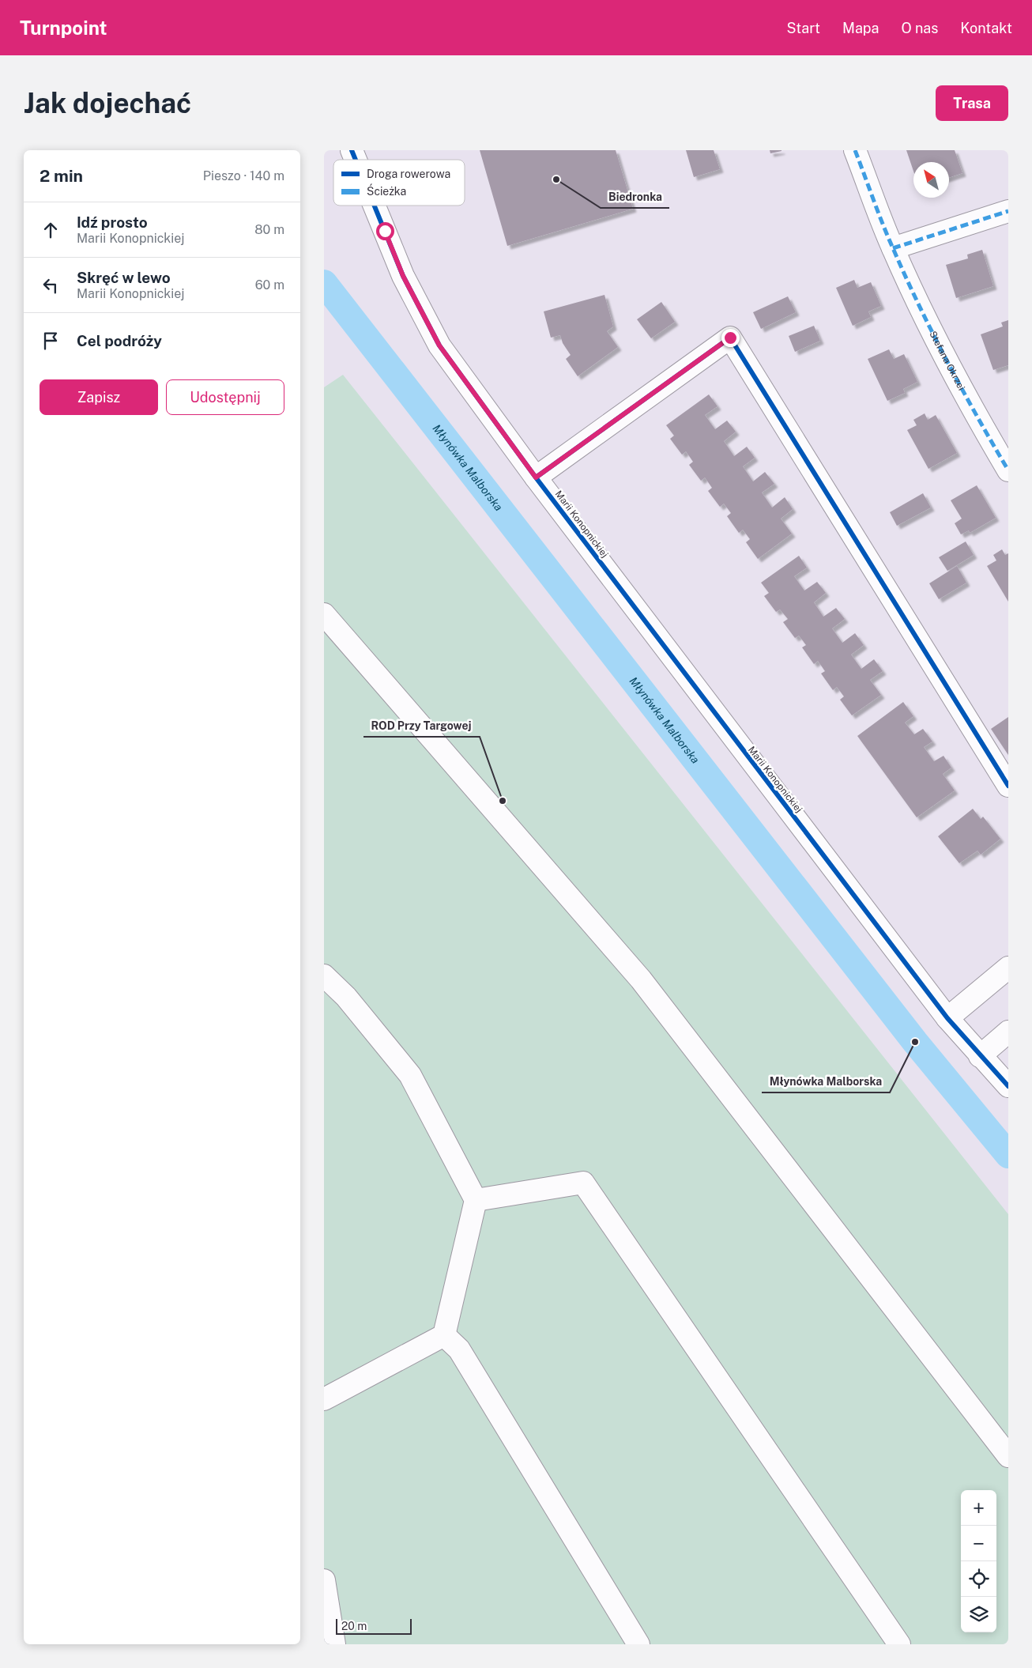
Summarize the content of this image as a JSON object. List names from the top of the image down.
{
  "streets": {
    "street": ["Stefana Okrzei", "Marii Konopnickiej"]
  },
  "water": ["Młynówka Malborska"],
  "places": ["Biedronka", "ROD Przy Targowej", "Młynówka Malborska"],
  "legend": ["Droga rowerowa", "Ścieżka"],
  "scale_bar": "20 m",
  "north": "top left",
  "page": {
    "header": "Turnpoint",
    "nav": [
      "Start",
      "Mapa",
      "O nas",
      "Kontakt"
    ],
    "buttons": [
      "Trasa",
      ["Zapisz", "Udostępnij"]
    ],
    "title": "Jak dojechać",
    "heading": ["2 min", "Pieszo · 140 m"],
    "list": [
      ["Idź prosto", "Marii Konopnickiej", "80 m"],
      ["Skręć w lewo", "Marii Konopnickiej", "60 m"],
      "Cel podróży"
    ],
    "map_buttons": ["+", "−"],
    "scale": "20 m"
  }
}
